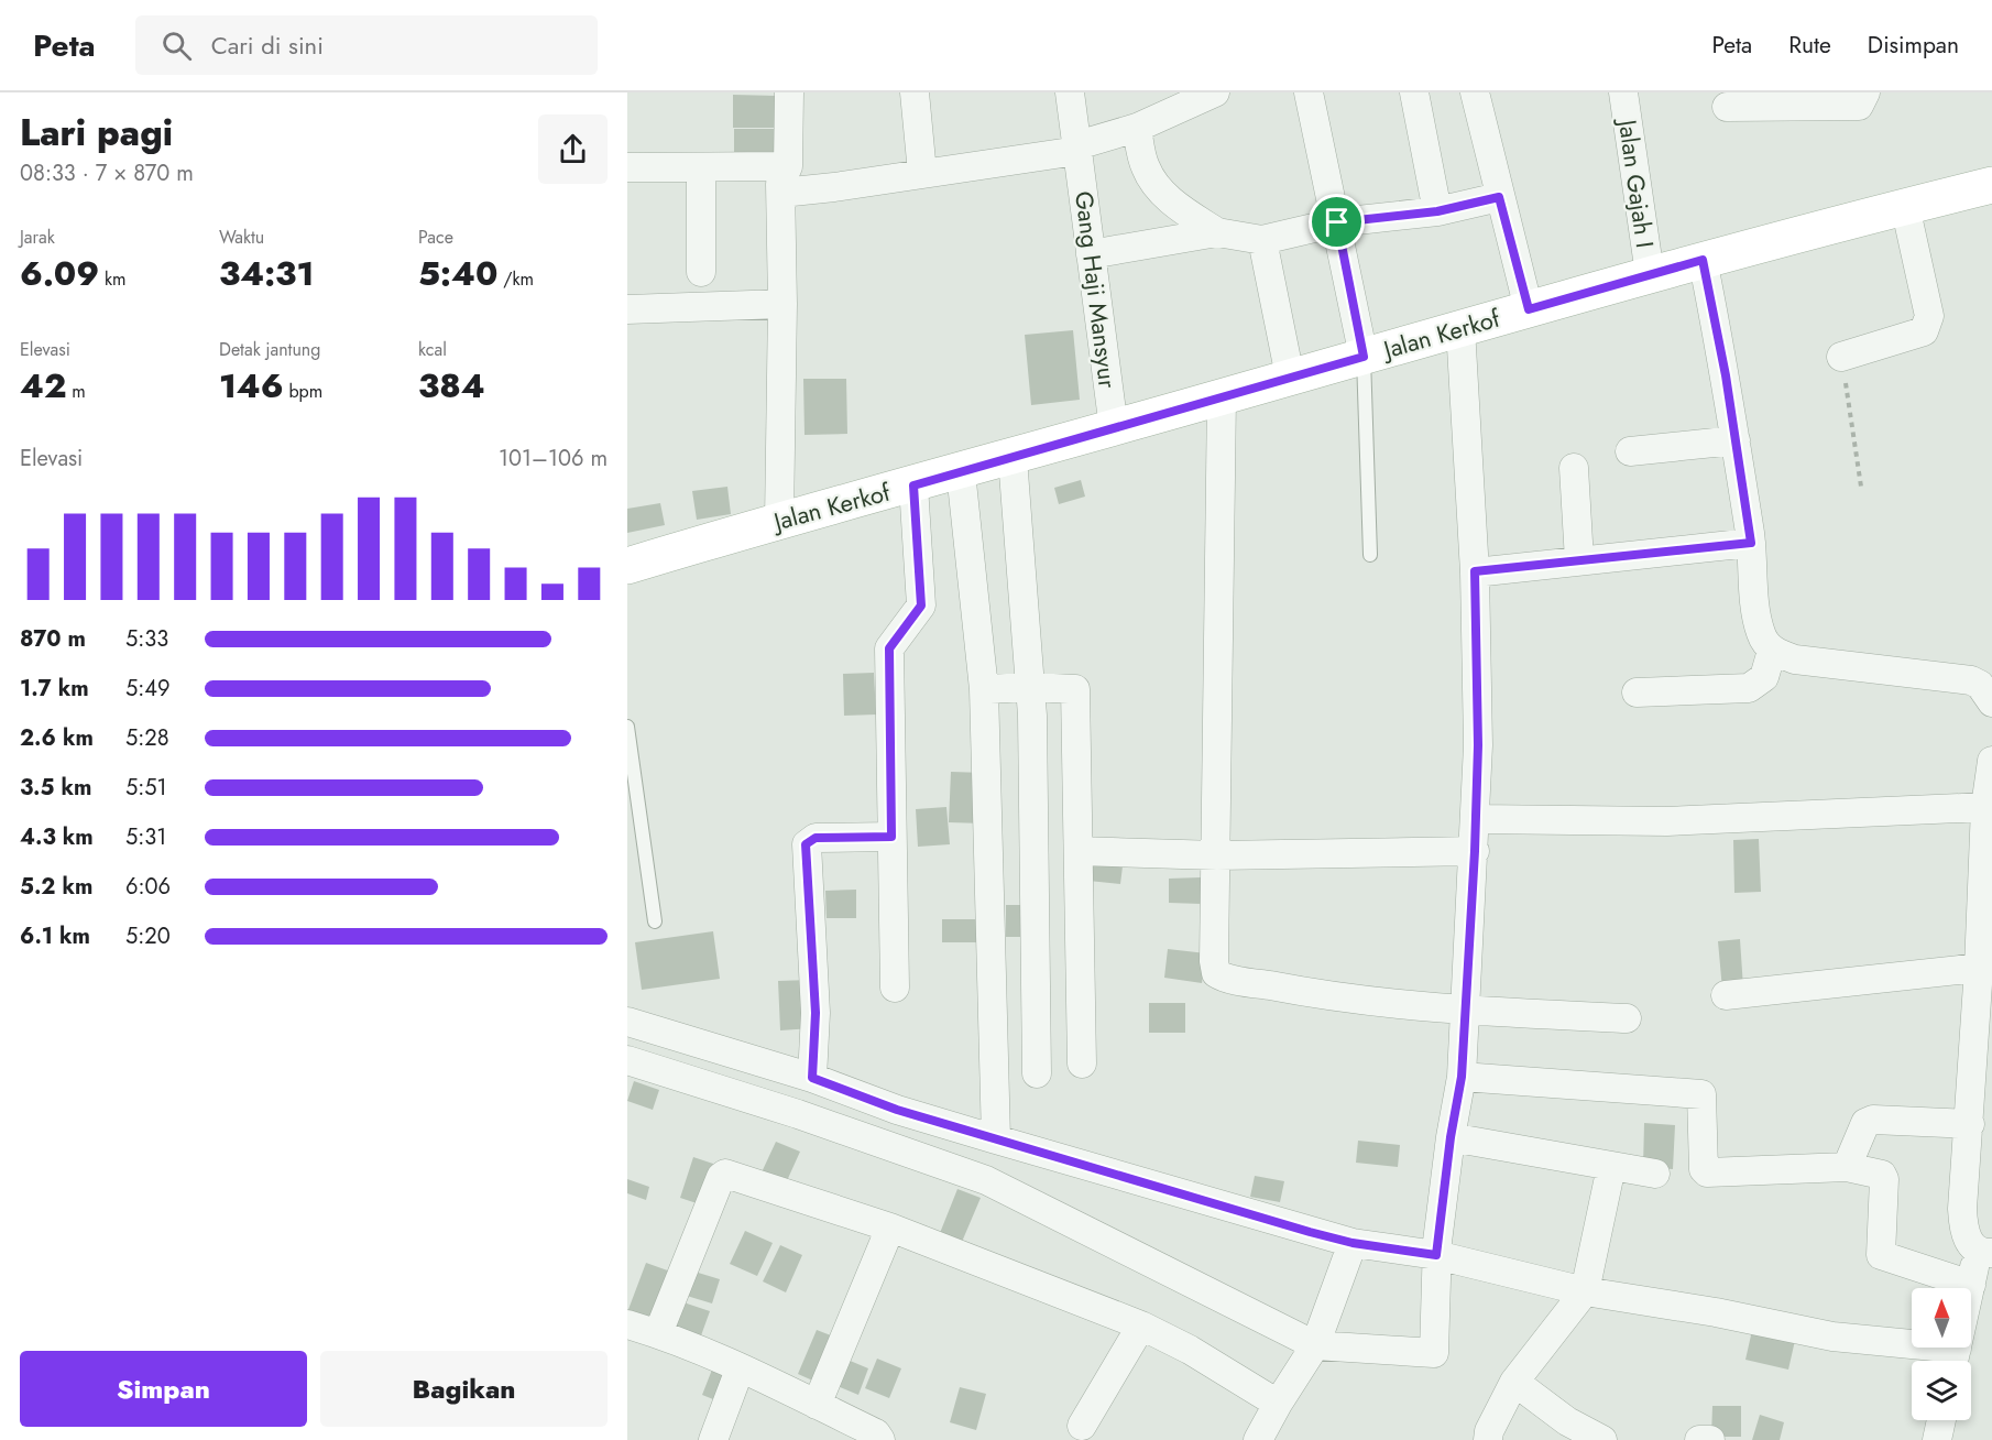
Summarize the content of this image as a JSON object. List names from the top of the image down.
{
  "streets": {
    "main road": ["Jalan Kerkof"],
    "street": ["Jalan Gajah I", "Gang Haji Mansyur"]
  },
  "crossings": [
    ["Jalan Gajah I", "Jalan Kerkof"],
    ["Gang Haji Mansyur", "Jalan Kerkof"]
  ],
  "north": "top",
  "page": {
    "header": "Peta",
    "search": "Cari di sini",
    "nav": ["Peta", "Rute", "Disimpan"],
    "heading": ["Lari pagi", "08:33 · 7 × 870 m"],
    "stats": [
      ["Jarak", "6.09 km"],
      ["Waktu", "34:31"],
      ["Pace", "5:40 /km"],
      ["Elevasi", "42 m"],
      ["Detak jantung", "146 bpm"],
      ["kcal", "384"]
    ],
    "chart": ["Elevasi", "101–106 m"],
    "list": [
      {
        "name": "870 m",
        "note": "5:33"
      },
      {
        "name": "1.7 km",
        "note": "5:49"
      },
      {
        "name": "2.6 km",
        "note": "5:28"
      },
      {
        "name": "3.5 km",
        "note": "5:51"
      },
      {
        "name": "4.3 km",
        "note": "5:31"
      },
      {
        "name": "5.2 km",
        "note": "6:06"
      },
      {
        "name": "6.1 km",
        "note": "5:20"
      }
    ],
    "buttons": ["Simpan", "Bagikan"]
  }
}
